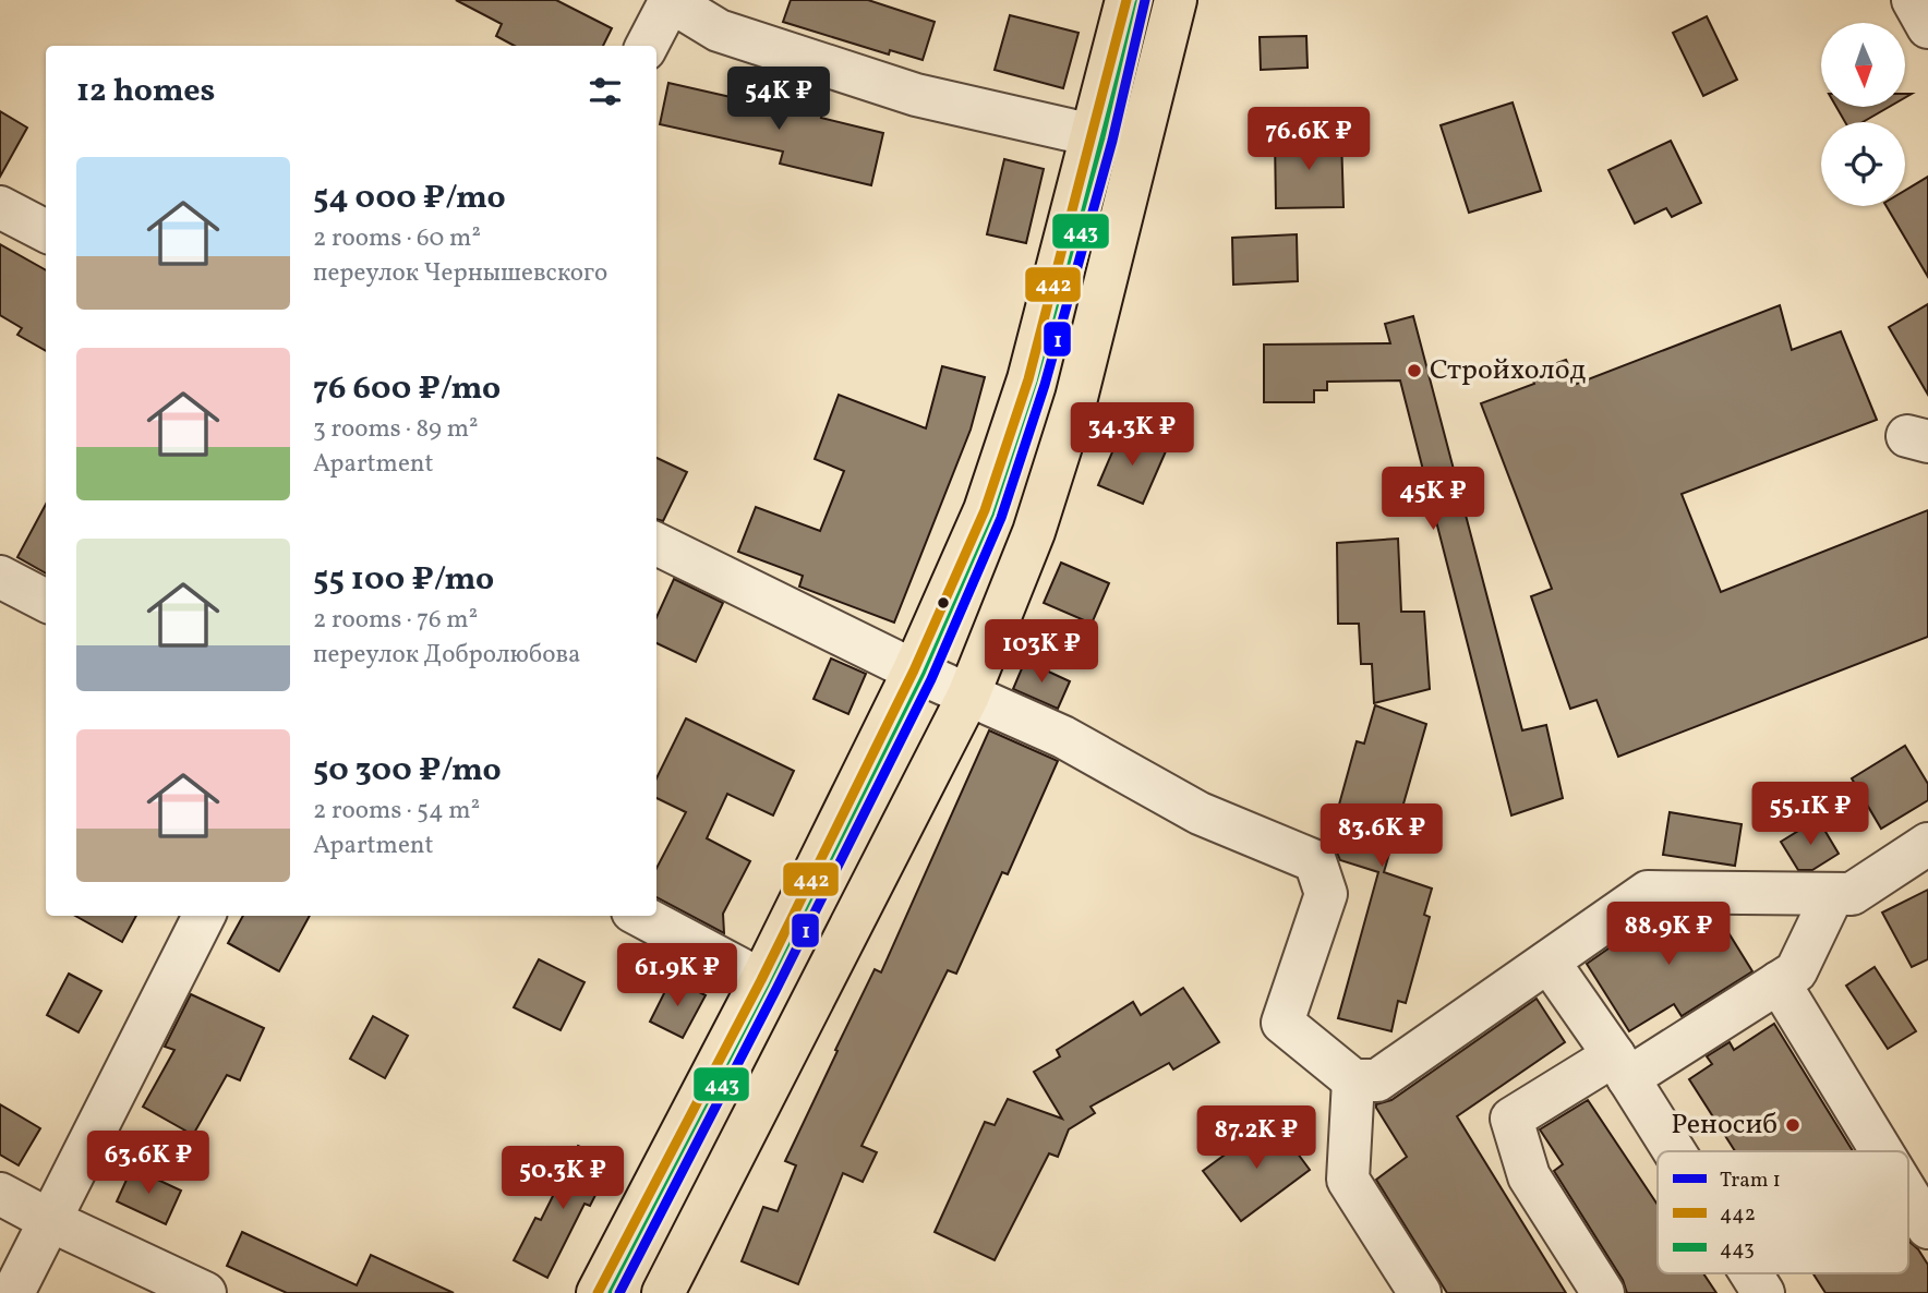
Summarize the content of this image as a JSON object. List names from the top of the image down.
{
  "places": ["Стройхолод", "Реносиб"],
  "lines": ["tram line 1", "transit line 442", "transit line 443"],
  "legend": ["Tram 1", "442", "443"],
  "north": "bottom",
  "page": {
    "heading": "12 homes",
    "price": [
      "54K ₽",
      "76.6K ₽",
      "34.3K ₽",
      "45K ₽",
      "103K ₽",
      "55.1K ₽",
      "83.6K ₽",
      "88.9K ₽",
      "61.9K ₽",
      "87.2K ₽",
      "63.6K ₽",
      "50.3K ₽"
    ],
    "list": [
      {
        "name": "54 000 ₽/mo",
        "note": "2 rooms · 60 m² · переулок Чернышевского"
      },
      {
        "name": "76 600 ₽/mo",
        "note": "3 rooms · 89 m² · Apartment"
      },
      {
        "name": "55 100 ₽/mo",
        "note": "2 rooms · 76 m² · переулок Добролюбова"
      },
      {
        "name": "50 300 ₽/mo",
        "note": "2 rooms · 54 m² · Apartment"
      }
    ]
  }
}
